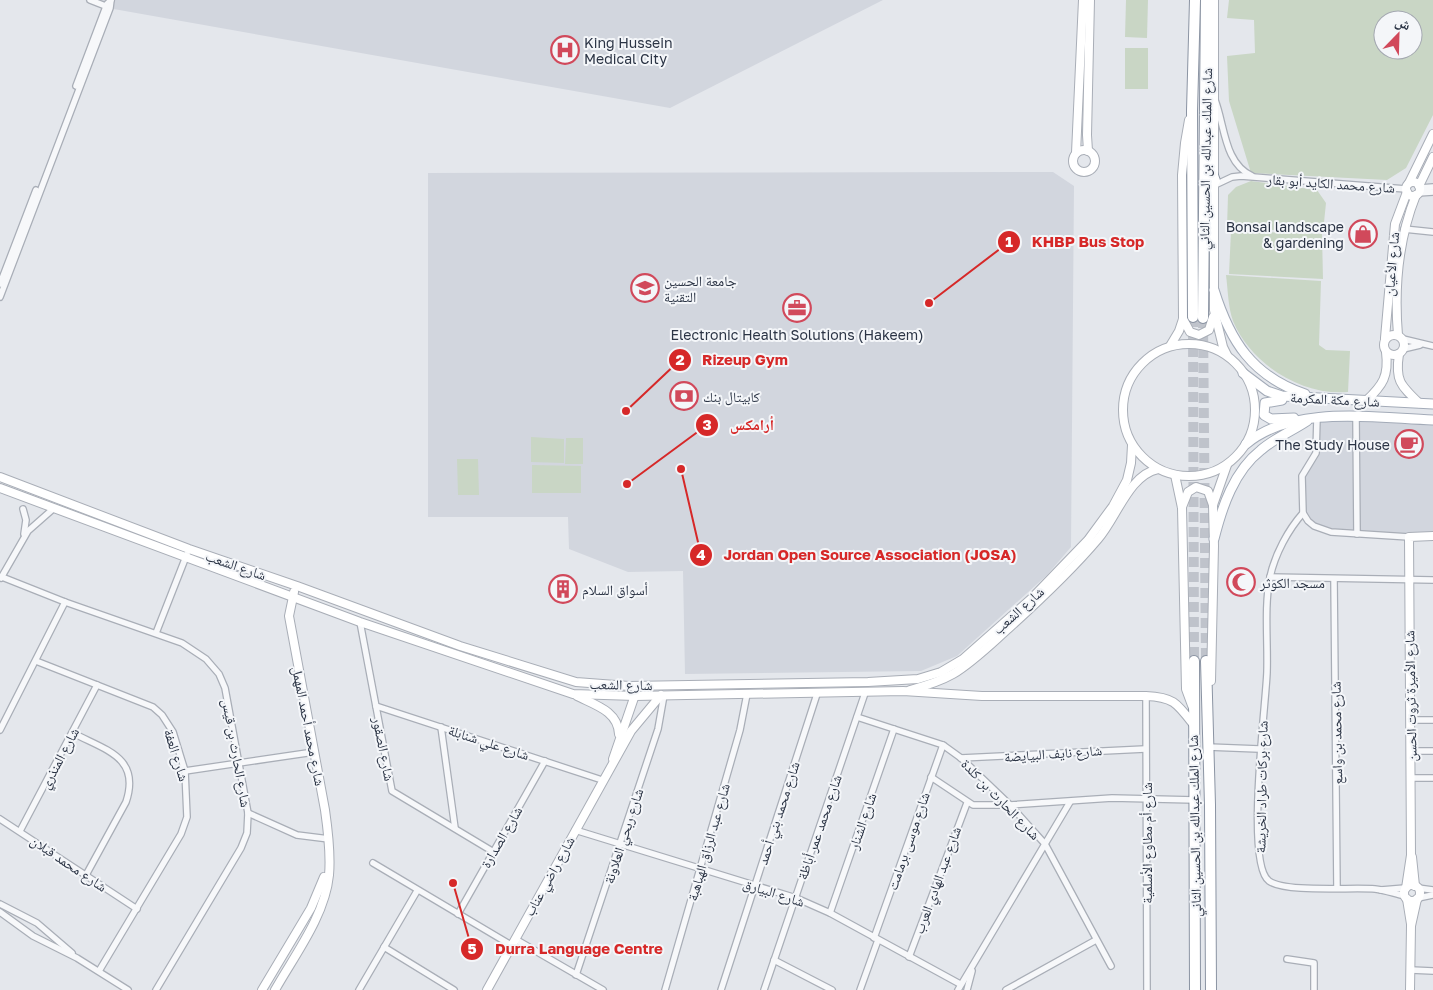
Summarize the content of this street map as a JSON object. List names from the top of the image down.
{
  "streets": {
    "highway": ["شارع الملك عبدالله بن الحسين الثاني"],
    "main road": ["شارع مكة المكرمة"],
    "street": [
      "شارع محمد الكايد أبو بقار",
      "شارع الأعيان",
      "شارع الشعب",
      "شارع الأميرة ثروت الحسن",
      "شارع محمد أحمد المهمل",
      "شارع محمد بن واسع",
      "شارع علي شنابلة",
      "شارع الصقور",
      "شارع الحارث بن قيس",
      "شارع نايف البيايضة",
      "شارع العفة",
      "شارع المنذري",
      "شارع بركات طراد الخريشة",
      "شارع الحارث بن كلدة",
      "شارع محمد بني أحمد",
      "شارع الشنار",
      "شارع محمد عمر أباظة",
      "شارع ربحي العلاونة",
      "شارع الصدارة",
      "شارع موسى برمامت",
      "شارع عبد الرزاق الهباهبة",
      "شارع أم مطاوع الأسلمية",
      "شارع محمد قبلان",
      "شارع راضي عناب",
      "شارع عبد الهادي العرب",
      "شارع البيارق"
    ]
  },
  "crossings": [
    ["شارع الملك عبدالله بن الحسين الثاني", "شارع محمد الكايد أبو بقار"],
    ["شارع الملك عبدالله بن الحسين الثاني", "شارع الشعب"],
    ["شارع محمد الكايد أبو بقار", "شارع الأعيان"],
    ["شارع مكة المكرمة", "شارع الشعب"],
    ["شارع الشعب", "شارع محمد أحمد المهمل"],
    ["شارع الشعب", "شارع الصقور"],
    ["شارع الشعب", "شارع محمد بني أحمد"],
    ["شارع الشعب", "شارع محمد عمر أباظة"],
    ["شارع الشعب", "شارع ربحي العلاونة"],
    ["شارع الشعب", "شارع عبد الرزاق الهباهبة"],
    ["شارع الشعب", "شارع أم مطاوع الأسلمية"],
    ["شارع الشعب", "شارع راضي عناب"],
    ["شارع الأميرة ثروت الحسن", "شارع بركات طراد الخريشة"],
    ["شارع محمد بن واسع", "شارع بركات طراد الخريشة"],
    ["شارع علي شنابلة", "شارع الصقور"],
    ["شارع علي شنابلة", "شارع الصدارة"],
    ["شارع علي شنابلة", "شارع راضي عناب"],
    ["شارع الصقور", "شارع الصدارة"],
    ["شارع نايف البيايضة", "شارع الحارث بن كلدة"],
    ["شارع نايف البيايضة", "شارع أم مطاوع الأسلمية"],
    ["شارع العفة", "شارع المنذري"],
    ["شارع العفة", "شارع محمد قبلان"],
    ["شارع المنذري", "شارع محمد قبلان"],
    ["شارع الحارث بن كلدة", "شارع الشنار"],
    ["شارع الحارث بن كلدة", "شارع محمد عمر أباظة"],
    ["شارع الحارث بن كلدة", "شارع موسى برمامت"],
    ["شارع محمد بني أحمد", "شارع البيارق"],
    ["شارع الشنار", "شارع البيارق"],
    ["شارع محمد عمر أباظة", "شارع البيارق"],
    ["شارع ربحي العلاونة", "شارع راضي عناب"],
    ["شارع ربحي العلاونة", "شارع البيارق"],
    ["شارع موسى برمامت", "شارع البيارق"],
    ["شارع عبد الرزاق الهباهبة", "شارع البيارق"],
    ["شارع راضي عناب", "شارع البيارق"],
    ["شارع عبد الهادي العرب", "شارع البيارق"]
  ],
  "places": {
    "hospital": ["King Hussein Medical City"],
    "shop": ["Bonsai landscape & gardening"],
    "school or university": ["جامعة الحسين التقنية"],
    "other": [
      "KHBP Bus Stop",
      "Rizeup Gym",
      "Jordan Open Source Association (JOSA)",
      "أرامكس",
      "Durra Language Centre"
    ],
    "office": ["Electronic Health Solutions (Hakeem)"],
    "bank": ["كابيتال بنك"],
    "cafe": ["The Study House"],
    "mosque": ["مسجد الكوثر"],
    "building": ["أسواق السلام"]
  },
  "north": "top right"
}
